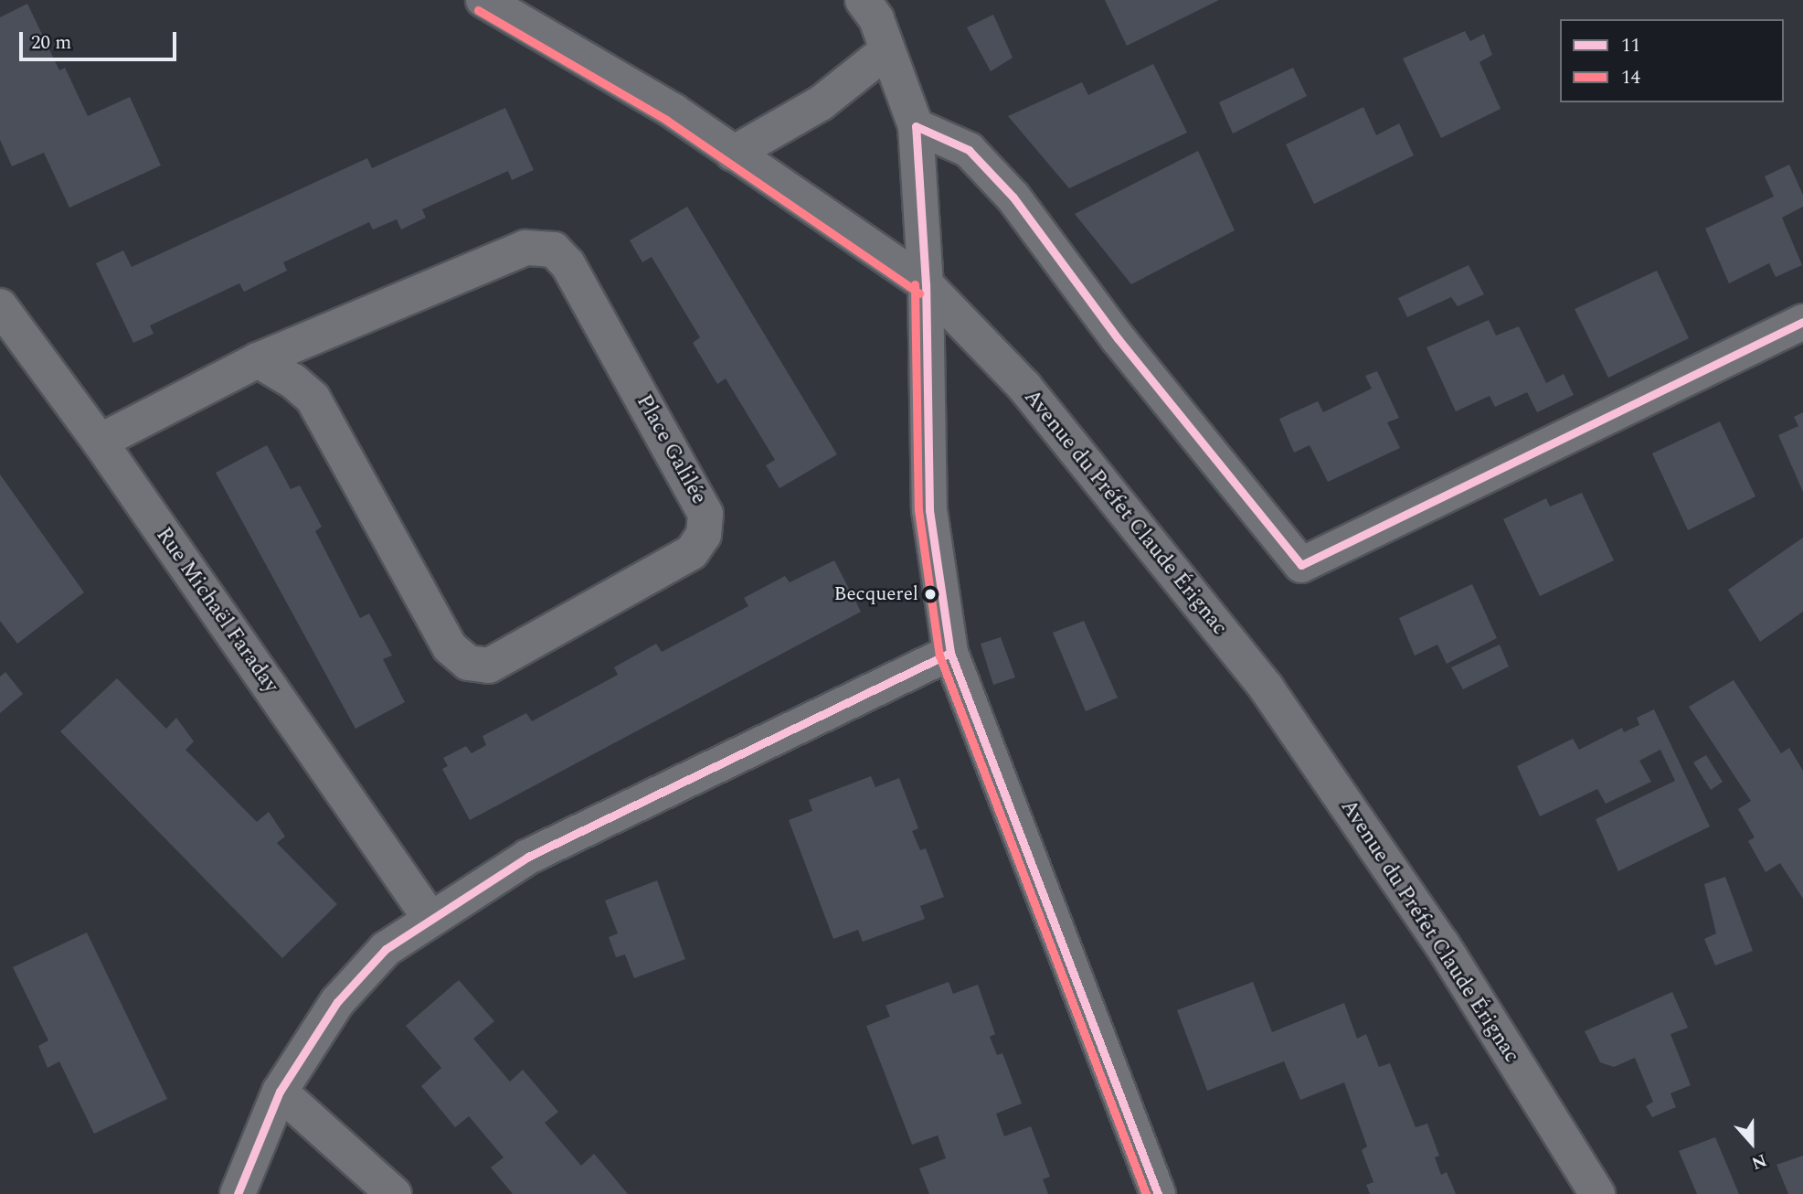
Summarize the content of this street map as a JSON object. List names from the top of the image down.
{
  "streets": {
    "street": ["Place Galilée", "Avenue du Préfet Claude Érignac", "Rue Michaël Faraday"]
  },
  "crossings": [
    ["Place Galilée", "Rue Michaël Faraday"]
  ],
  "places": ["Becquerel"],
  "lines": ["transit line 14", "transit line 11"],
  "legend": ["11", "14"],
  "scale_bar": "20 m",
  "north": "bottom"
}
